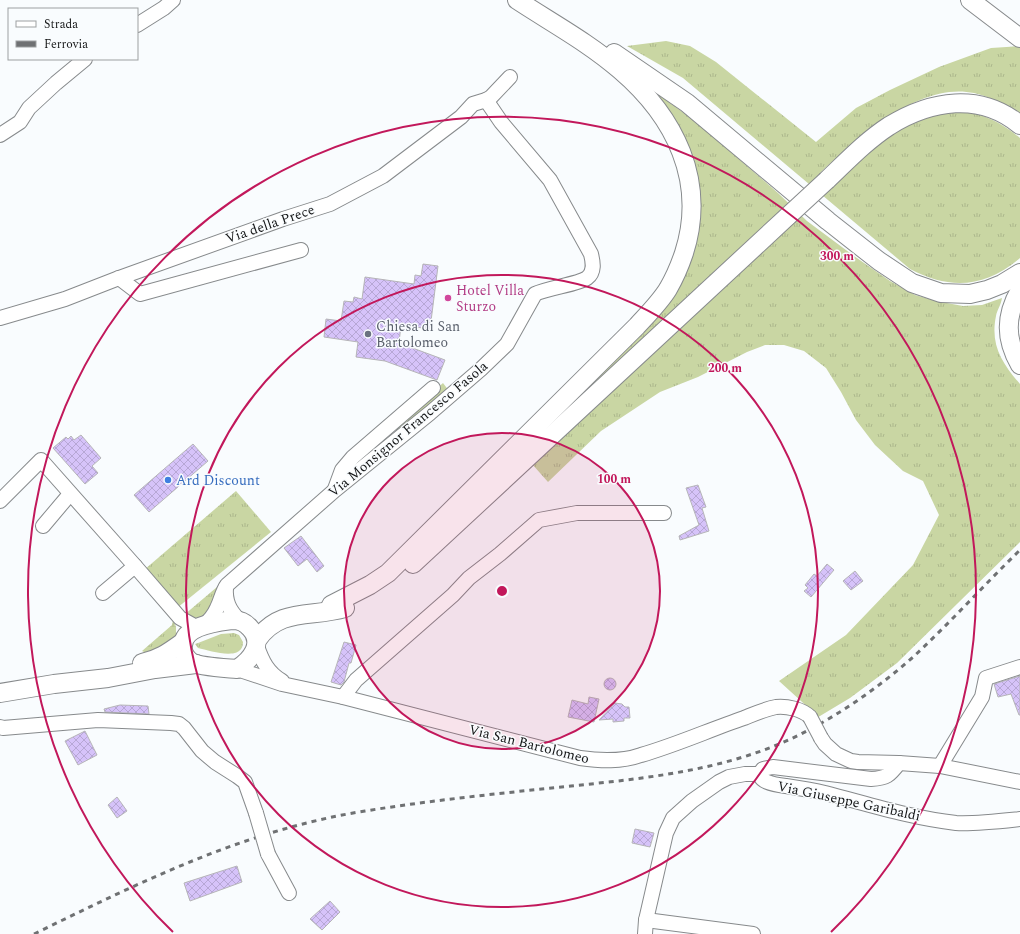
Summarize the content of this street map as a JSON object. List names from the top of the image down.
{
  "streets": {
    "street": [
      "Via della Prece",
      "Via Monsignor Francesco Fasola",
      "Via San Bartolomeo",
      "Via Giuseppe Garibaldi"
    ]
  },
  "crossings": [
    ["Via della Prece", "Via Monsignor Francesco Fasola"],
    ["Via San Bartolomeo", "Via Giuseppe Garibaldi"]
  ],
  "places": ["Hotel Villa Sturzo", "Chiesa di San Bartolomeo", "Ard Discount"],
  "legend": ["Strada", "Ferrovia"],
  "rings": ["300 m", "200 m", "100 m"]
}
